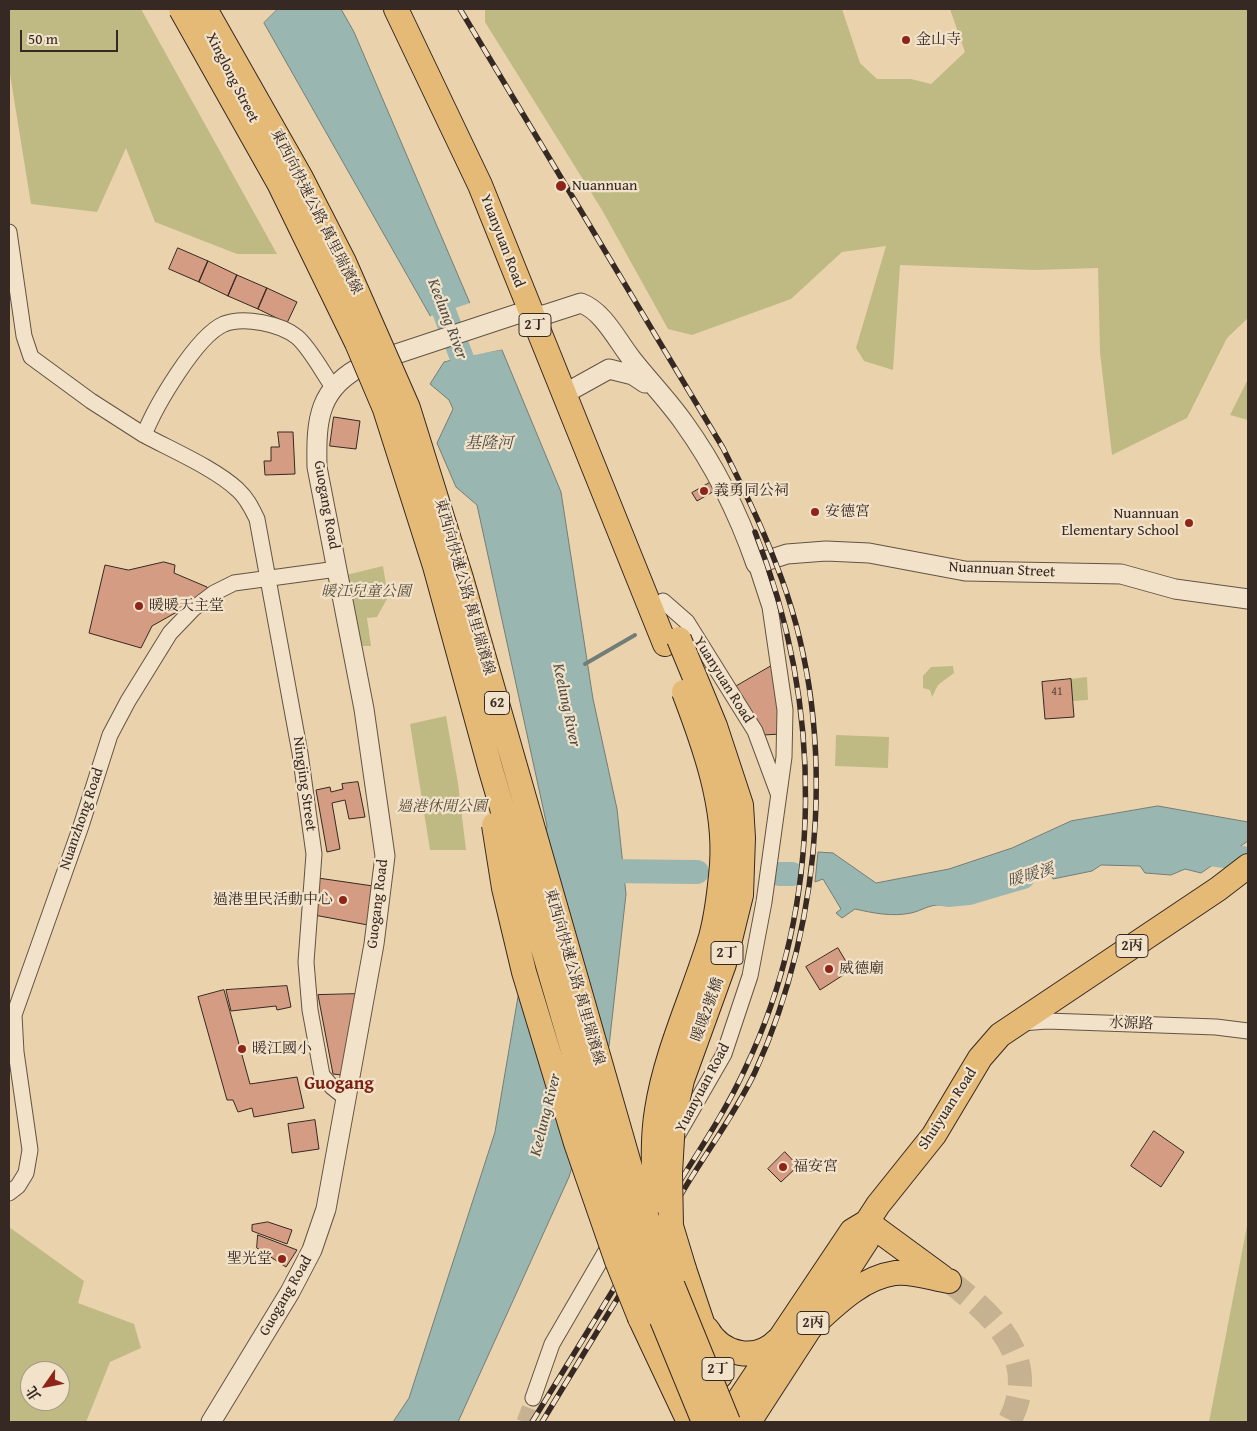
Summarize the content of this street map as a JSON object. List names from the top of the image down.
{
  "streets": {
    "main road": [
      "東西向快速公路 萬里瑞濱線",
      "Yuanyuan Road",
      "2丁",
      "62",
      "2丙",
      "暖暖2號橋",
      "Shuiyuan Road"
    ],
    "street": [
      "Xinglong Street",
      "Guogang Road",
      "Nuannuan Street",
      "Ningjing Street",
      "Nuanzhong Road",
      "水源路"
    ]
  },
  "crossings": [
    ["Xinglong Street", "Guogang Road"],
    ["東西向快速公路 萬里瑞濱線", "2丁"],
    ["東西向快速公路 萬里瑞濱線", "暖暖2號橋"],
    ["東西向快速公路 萬里瑞濱線", "Shuiyuan Road"],
    ["Yuanyuan Road", "Guogang Road"],
    ["Yuanyuan Road", "暖暖2號橋"],
    ["2丁", "暖暖2號橋"],
    ["2丁", "Shuiyuan Road"],
    ["Guogang Road", "Ningjing Street"],
    ["Guogang Road", "Nuanzhong Road"],
    ["Ningjing Street", "Nuanzhong Road"],
    ["2丙", "水源路"],
    ["2丙", "Shuiyuan Road"],
    ["水源路", "Shuiyuan Road"]
  ],
  "districts": ["Guogang"],
  "water": ["Keelung River", "基隆河", "暖暖溪"],
  "parks": ["暖江兒童公園", "過港休閒公園"],
  "places": [
    "金山寺",
    "Nuannuan",
    "義勇同公祠",
    "安德宮",
    "Nuannuan Elementary School",
    "暖暖天主堂",
    "過港里民活動中心",
    "威德廟",
    "暖江國小",
    "福安宮",
    "聖光堂"
  ],
  "house_numbers": ["41"],
  "scale_bar": "50 m",
  "north": "bottom left"
}
